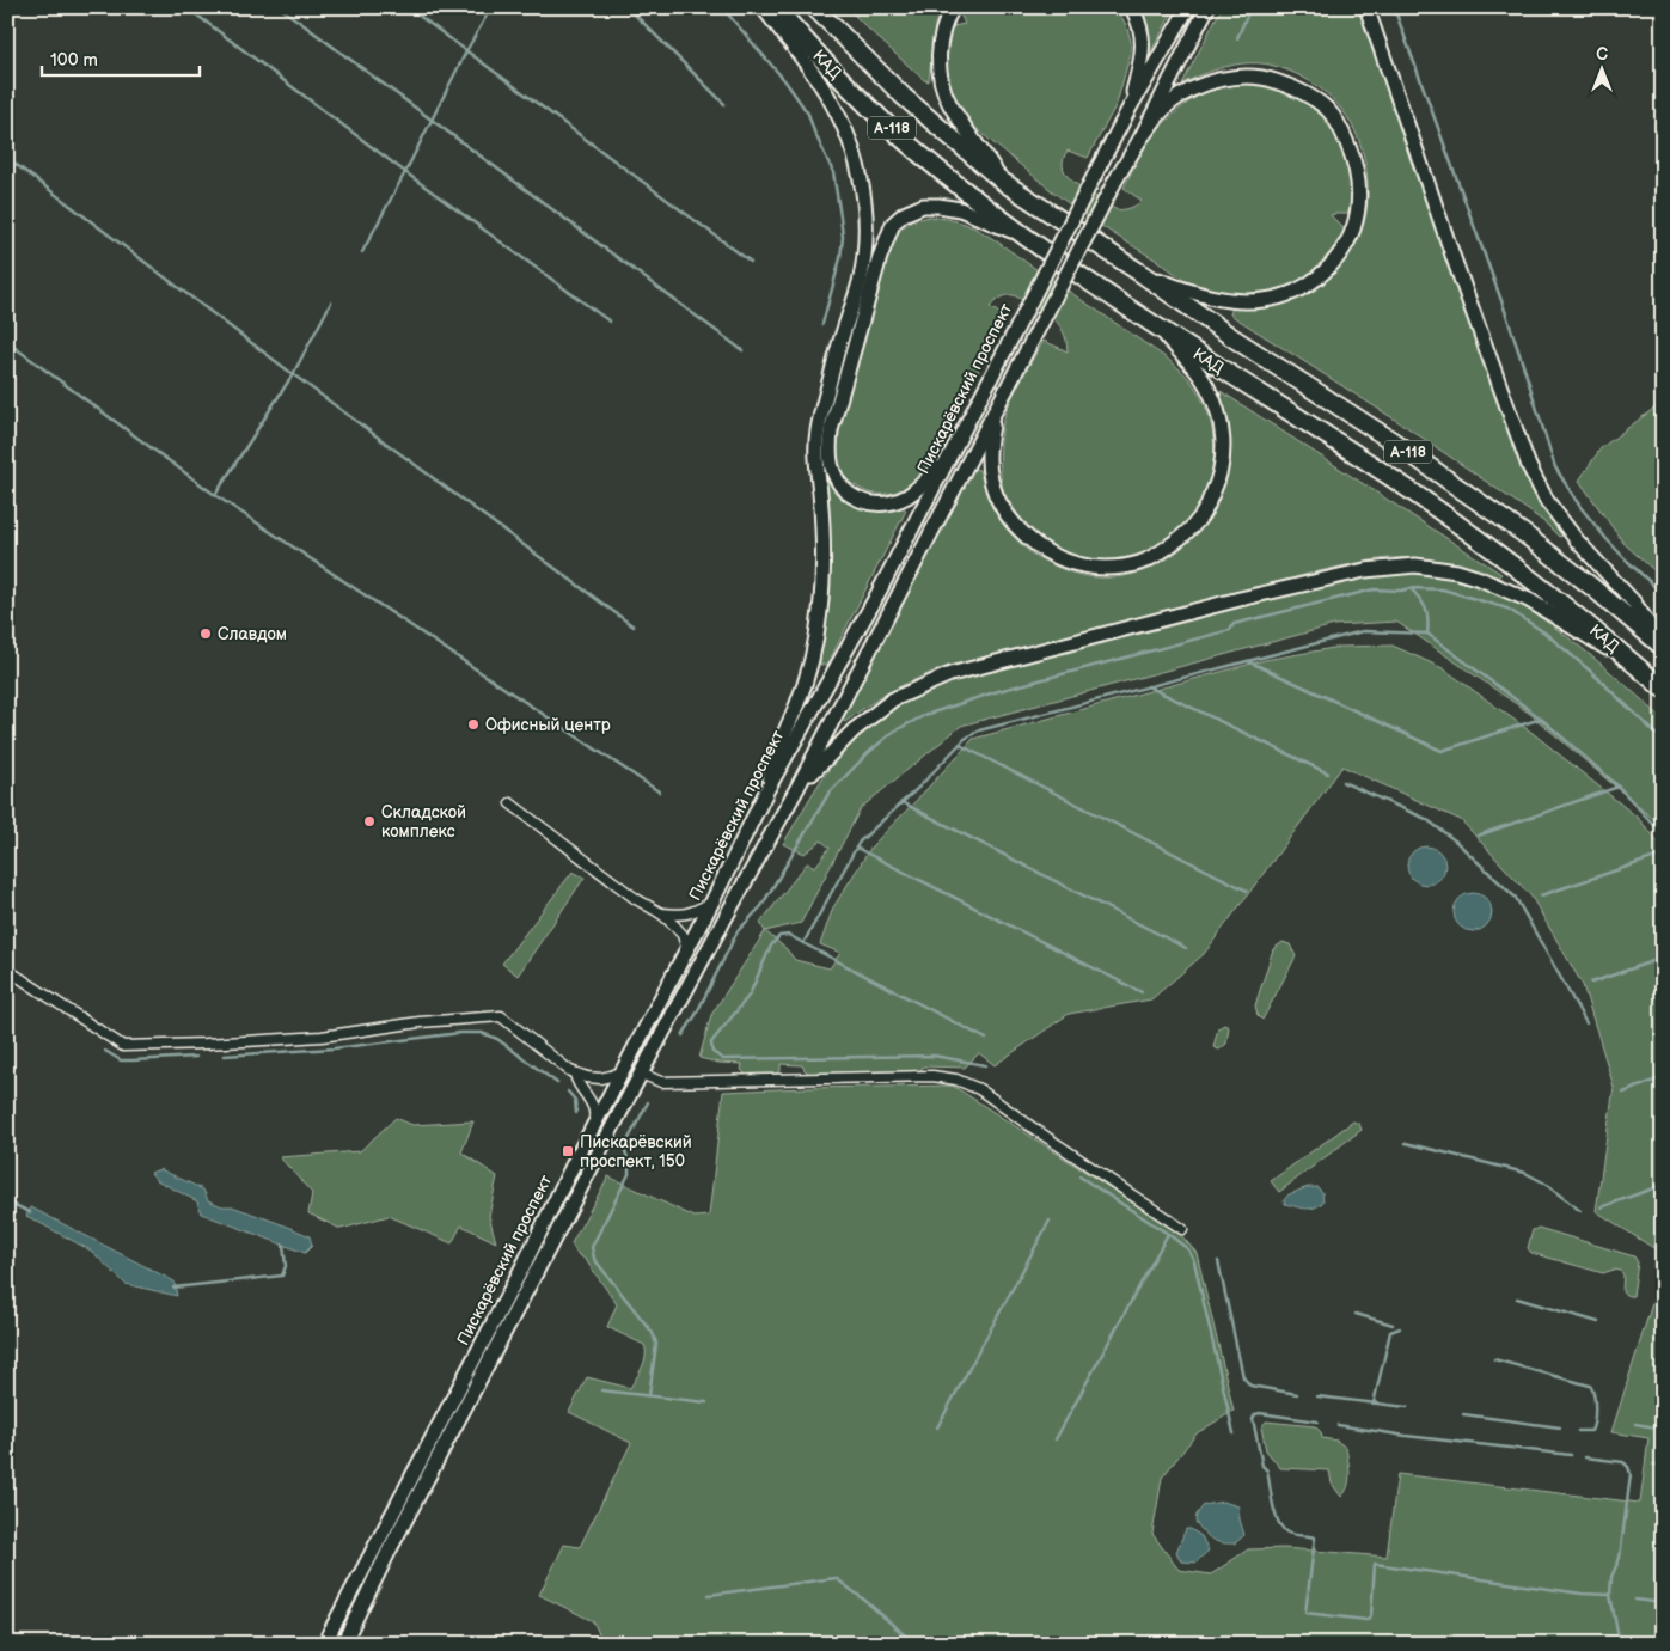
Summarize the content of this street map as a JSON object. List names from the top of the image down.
{
  "streets": {
    "highway": ["КАД", "А-118"],
    "main road": ["Пискарёвский проспект"]
  },
  "places": {
    "other": ["Славдом", "Офисный центр", "Складской комплекс"],
    "transit": ["Пискарёвский проспект, 150"]
  },
  "scale_bar": "100 m",
  "north": "top"
}
